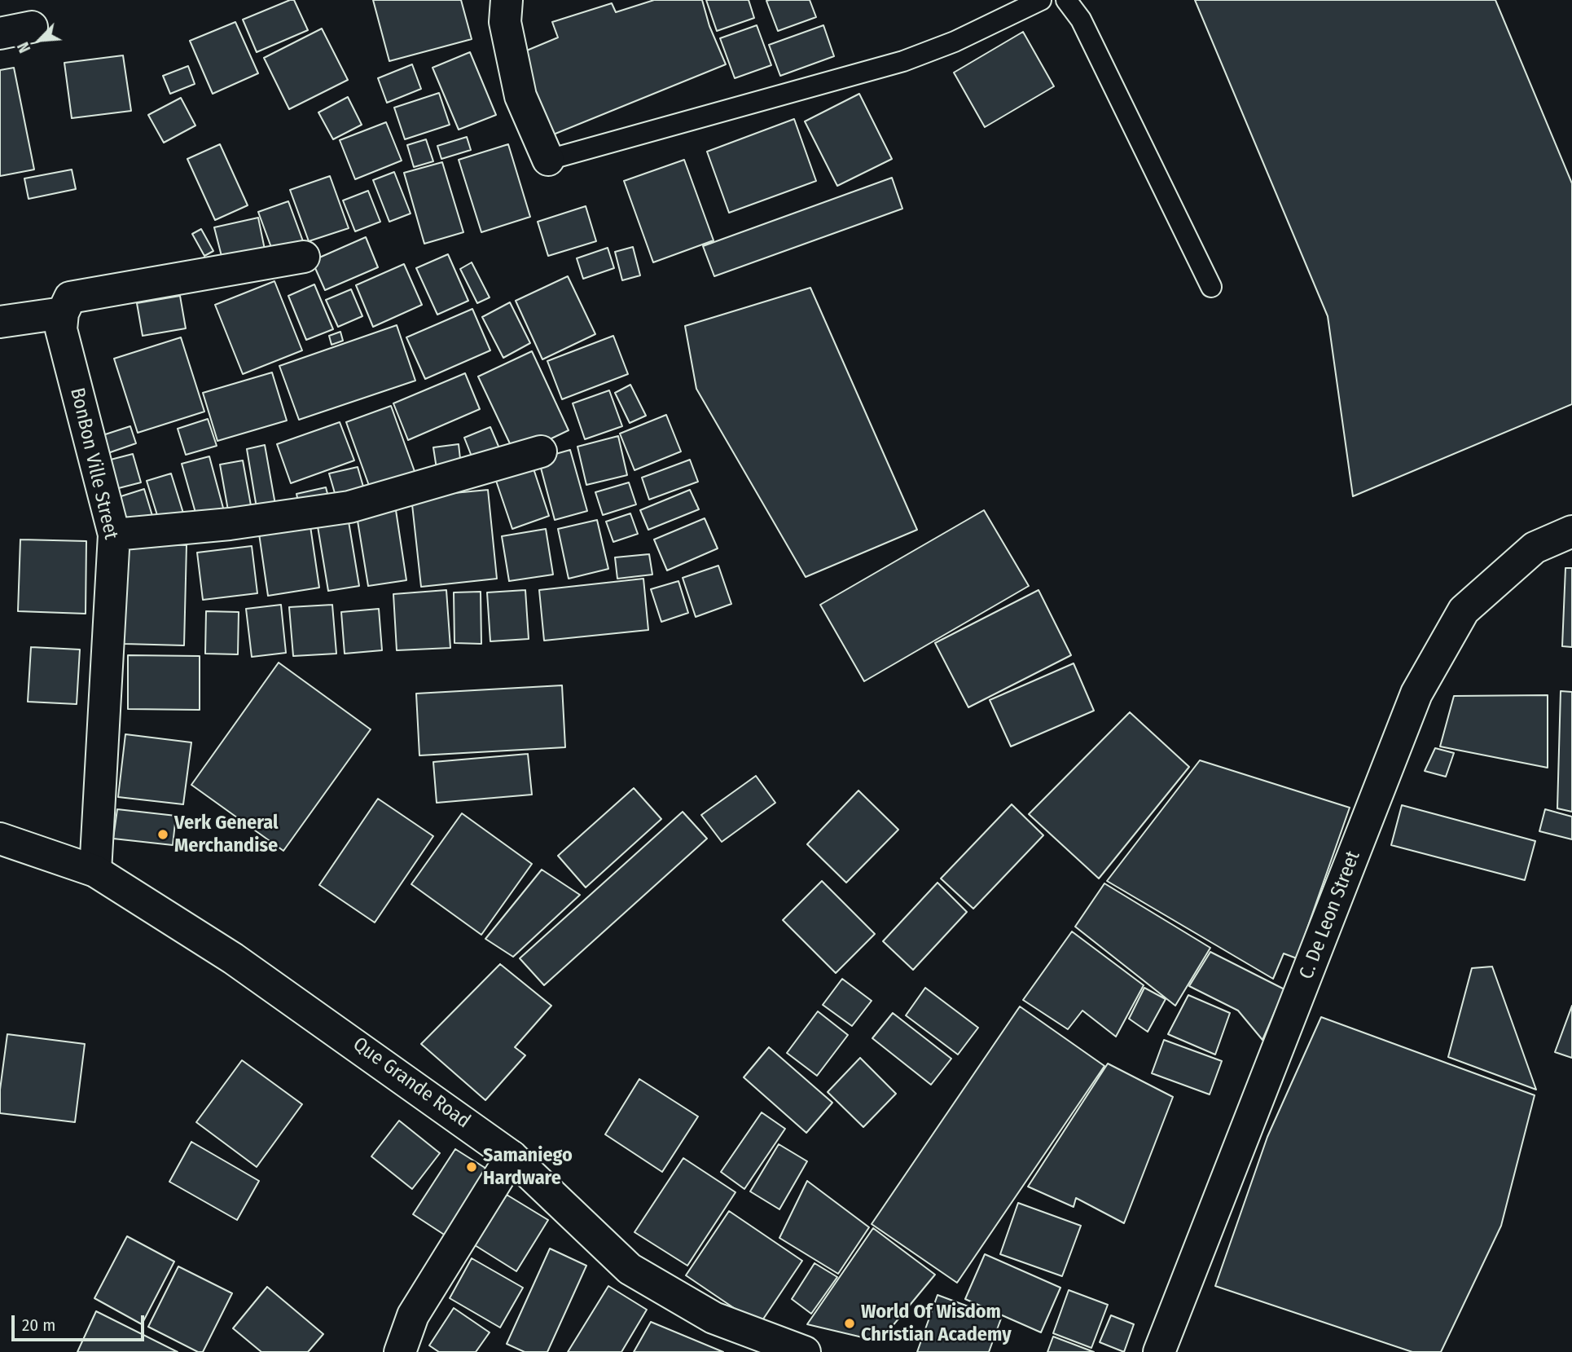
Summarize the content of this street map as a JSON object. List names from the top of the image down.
{
  "streets": {
    "street": ["BonBon Ville Street", "C. De Leon Street", "Que Grande Road"]
  },
  "crossings": [
    ["BonBon Ville Street", "Que Grande Road"]
  ],
  "places": ["Verk General Merchandise", "Samaniego Hardware", "World Of Wisdom Christian Academy"],
  "scale_bar": "20 m",
  "north": "bottom left"
}
